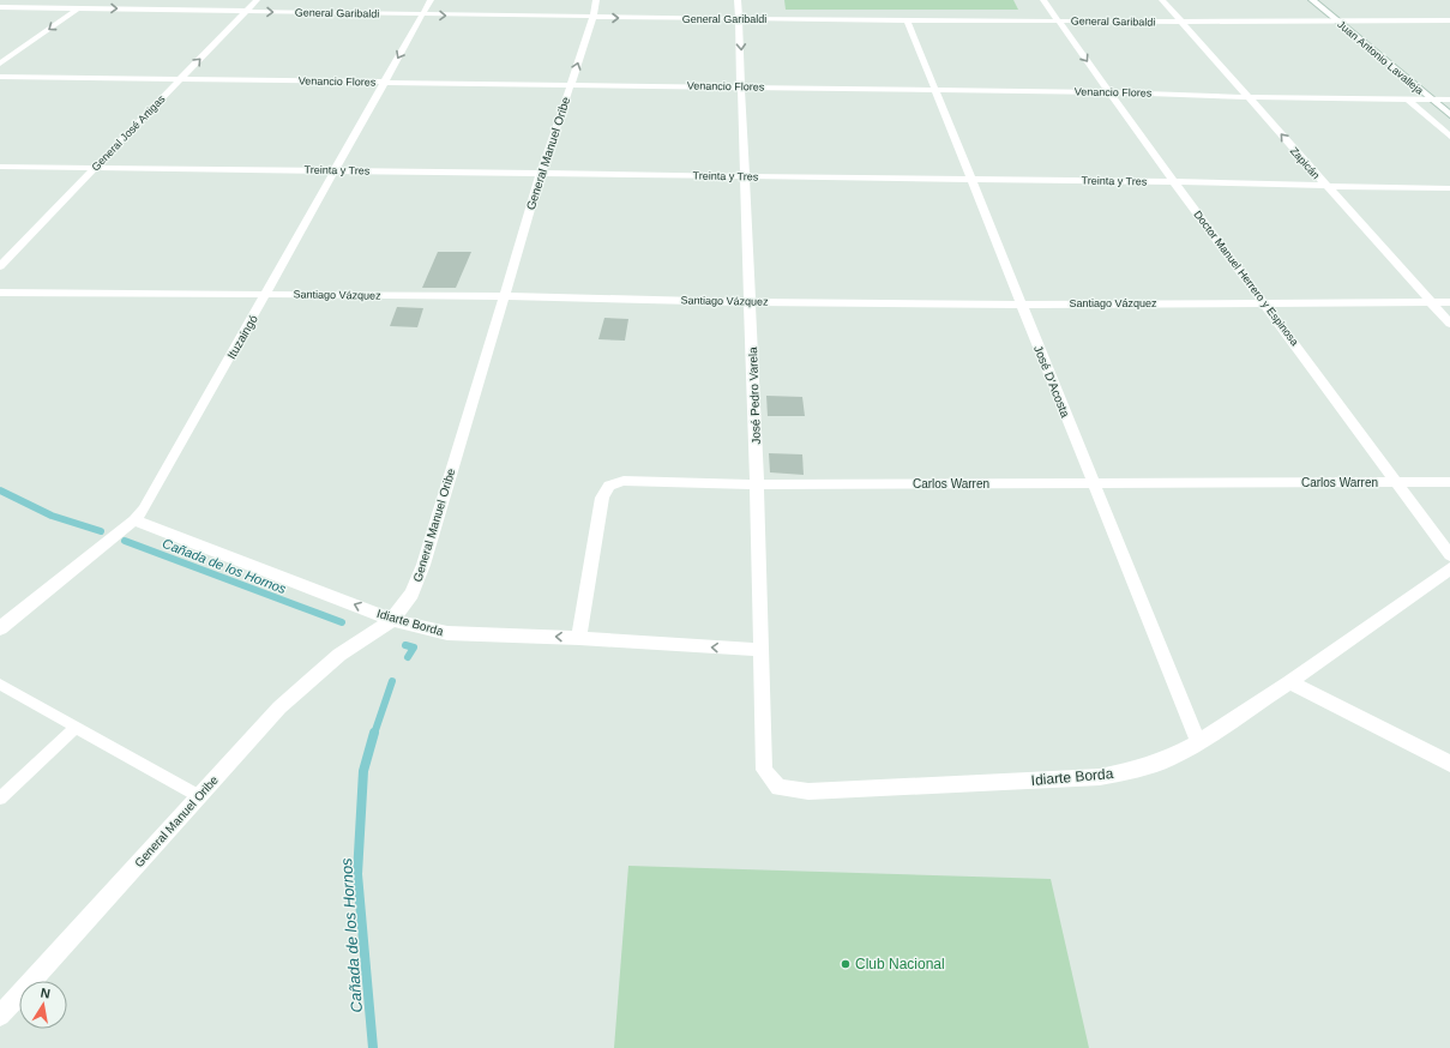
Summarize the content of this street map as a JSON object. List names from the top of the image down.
{
  "streets": {
    "street": [
      "General Garibaldi",
      "Juan Antonio Lavalleja",
      "Venancio Flores",
      "General José Artigas",
      "General Manuel Oribe",
      "Zapicán",
      "Treinta y Tres",
      "Doctor Manuel Herrero y Espinosa",
      "Santiago Vázquez",
      "Ituzaingó",
      "José D'Acosta",
      "José Pedro Varela",
      "Carlos Warren",
      "Idiarte Borda"
    ]
  },
  "crossings": [
    ["General Garibaldi", "Juan Antonio Lavalleja"],
    ["General Garibaldi", "General José Artigas"],
    ["General Garibaldi", "General Manuel Oribe"],
    ["General Garibaldi", "Zapicán"],
    ["General Garibaldi", "Doctor Manuel Herrero y Espinosa"],
    ["General Garibaldi", "Ituzaingó"],
    ["General Garibaldi", "José D'Acosta"],
    ["General Garibaldi", "José Pedro Varela"],
    ["Juan Antonio Lavalleja", "Venancio Flores"],
    ["Venancio Flores", "General José Artigas"],
    ["Venancio Flores", "General Manuel Oribe"],
    ["Venancio Flores", "Zapicán"],
    ["Venancio Flores", "Doctor Manuel Herrero y Espinosa"],
    ["Venancio Flores", "Ituzaingó"],
    ["Venancio Flores", "José D'Acosta"],
    ["Venancio Flores", "José Pedro Varela"],
    ["General José Artigas", "Treinta y Tres"],
    ["General Manuel Oribe", "Treinta y Tres"],
    ["General Manuel Oribe", "Santiago Vázquez"],
    ["General Manuel Oribe", "Idiarte Borda"],
    ["Zapicán", "Treinta y Tres"],
    ["Zapicán", "Santiago Vázquez"],
    ["Treinta y Tres", "Doctor Manuel Herrero y Espinosa"],
    ["Treinta y Tres", "Ituzaingó"],
    ["Treinta y Tres", "José D'Acosta"],
    ["Treinta y Tres", "José Pedro Varela"],
    ["Doctor Manuel Herrero y Espinosa", "Santiago Vázquez"],
    ["Doctor Manuel Herrero y Espinosa", "Carlos Warren"],
    ["Santiago Vázquez", "Ituzaingó"],
    ["Santiago Vázquez", "José D'Acosta"],
    ["Santiago Vázquez", "José Pedro Varela"],
    ["Ituzaingó", "Idiarte Borda"],
    ["José D'Acosta", "Carlos Warren"],
    ["José D'Acosta", "Idiarte Borda"],
    ["José Pedro Varela", "Carlos Warren"],
    ["José Pedro Varela", "Idiarte Borda"],
    ["Carlos Warren", "Idiarte Borda"]
  ],
  "one_way": ["General Garibaldi", "Idiarte Borda"],
  "water": ["Cañada de los Hornos"],
  "places": ["Club Nacional"],
  "north": "top"
}
